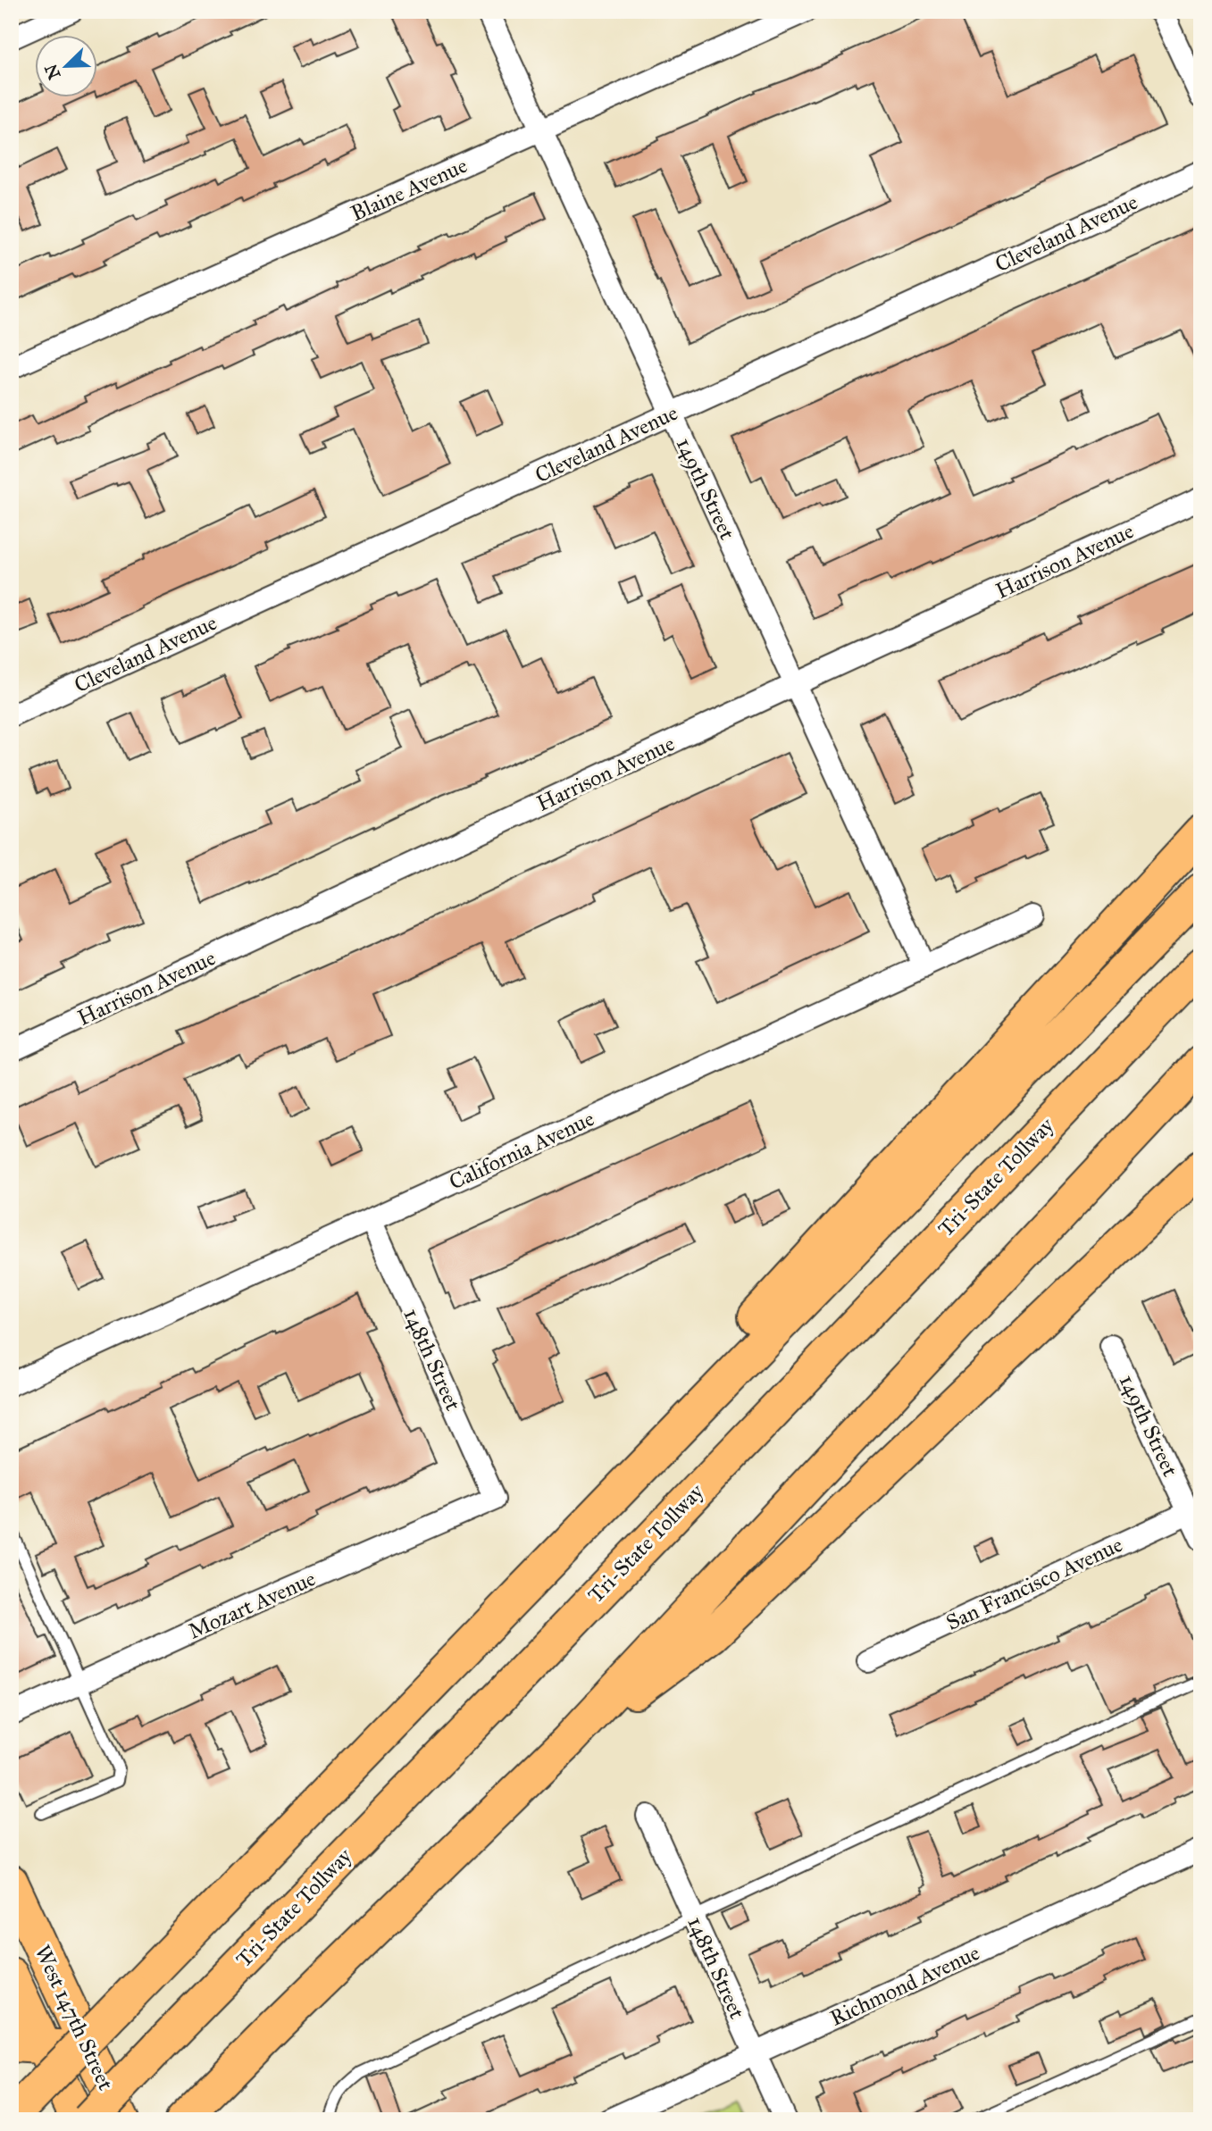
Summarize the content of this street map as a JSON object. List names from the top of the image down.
{
  "streets": {
    "main road": ["Tri-State Tollway", "West 147th Street"],
    "street": [
      "Blaine Avenue",
      "Cleveland Avenue",
      "149th Street",
      "Harrison Avenue",
      "California Avenue",
      "148th Street",
      "San Francisco Avenue",
      "Mozart Avenue",
      "Richmond Avenue"
    ]
  },
  "crossings": [
    ["Blaine Avenue", "149th Street"],
    ["Cleveland Avenue", "149th Street"],
    ["149th Street", "Harrison Avenue"],
    ["149th Street", "California Avenue"],
    ["149th Street", "San Francisco Avenue"],
    ["California Avenue", "148th Street"],
    ["148th Street", "Mozart Avenue"],
    ["148th Street", "Richmond Avenue"]
  ],
  "north": "bottom left"
}
